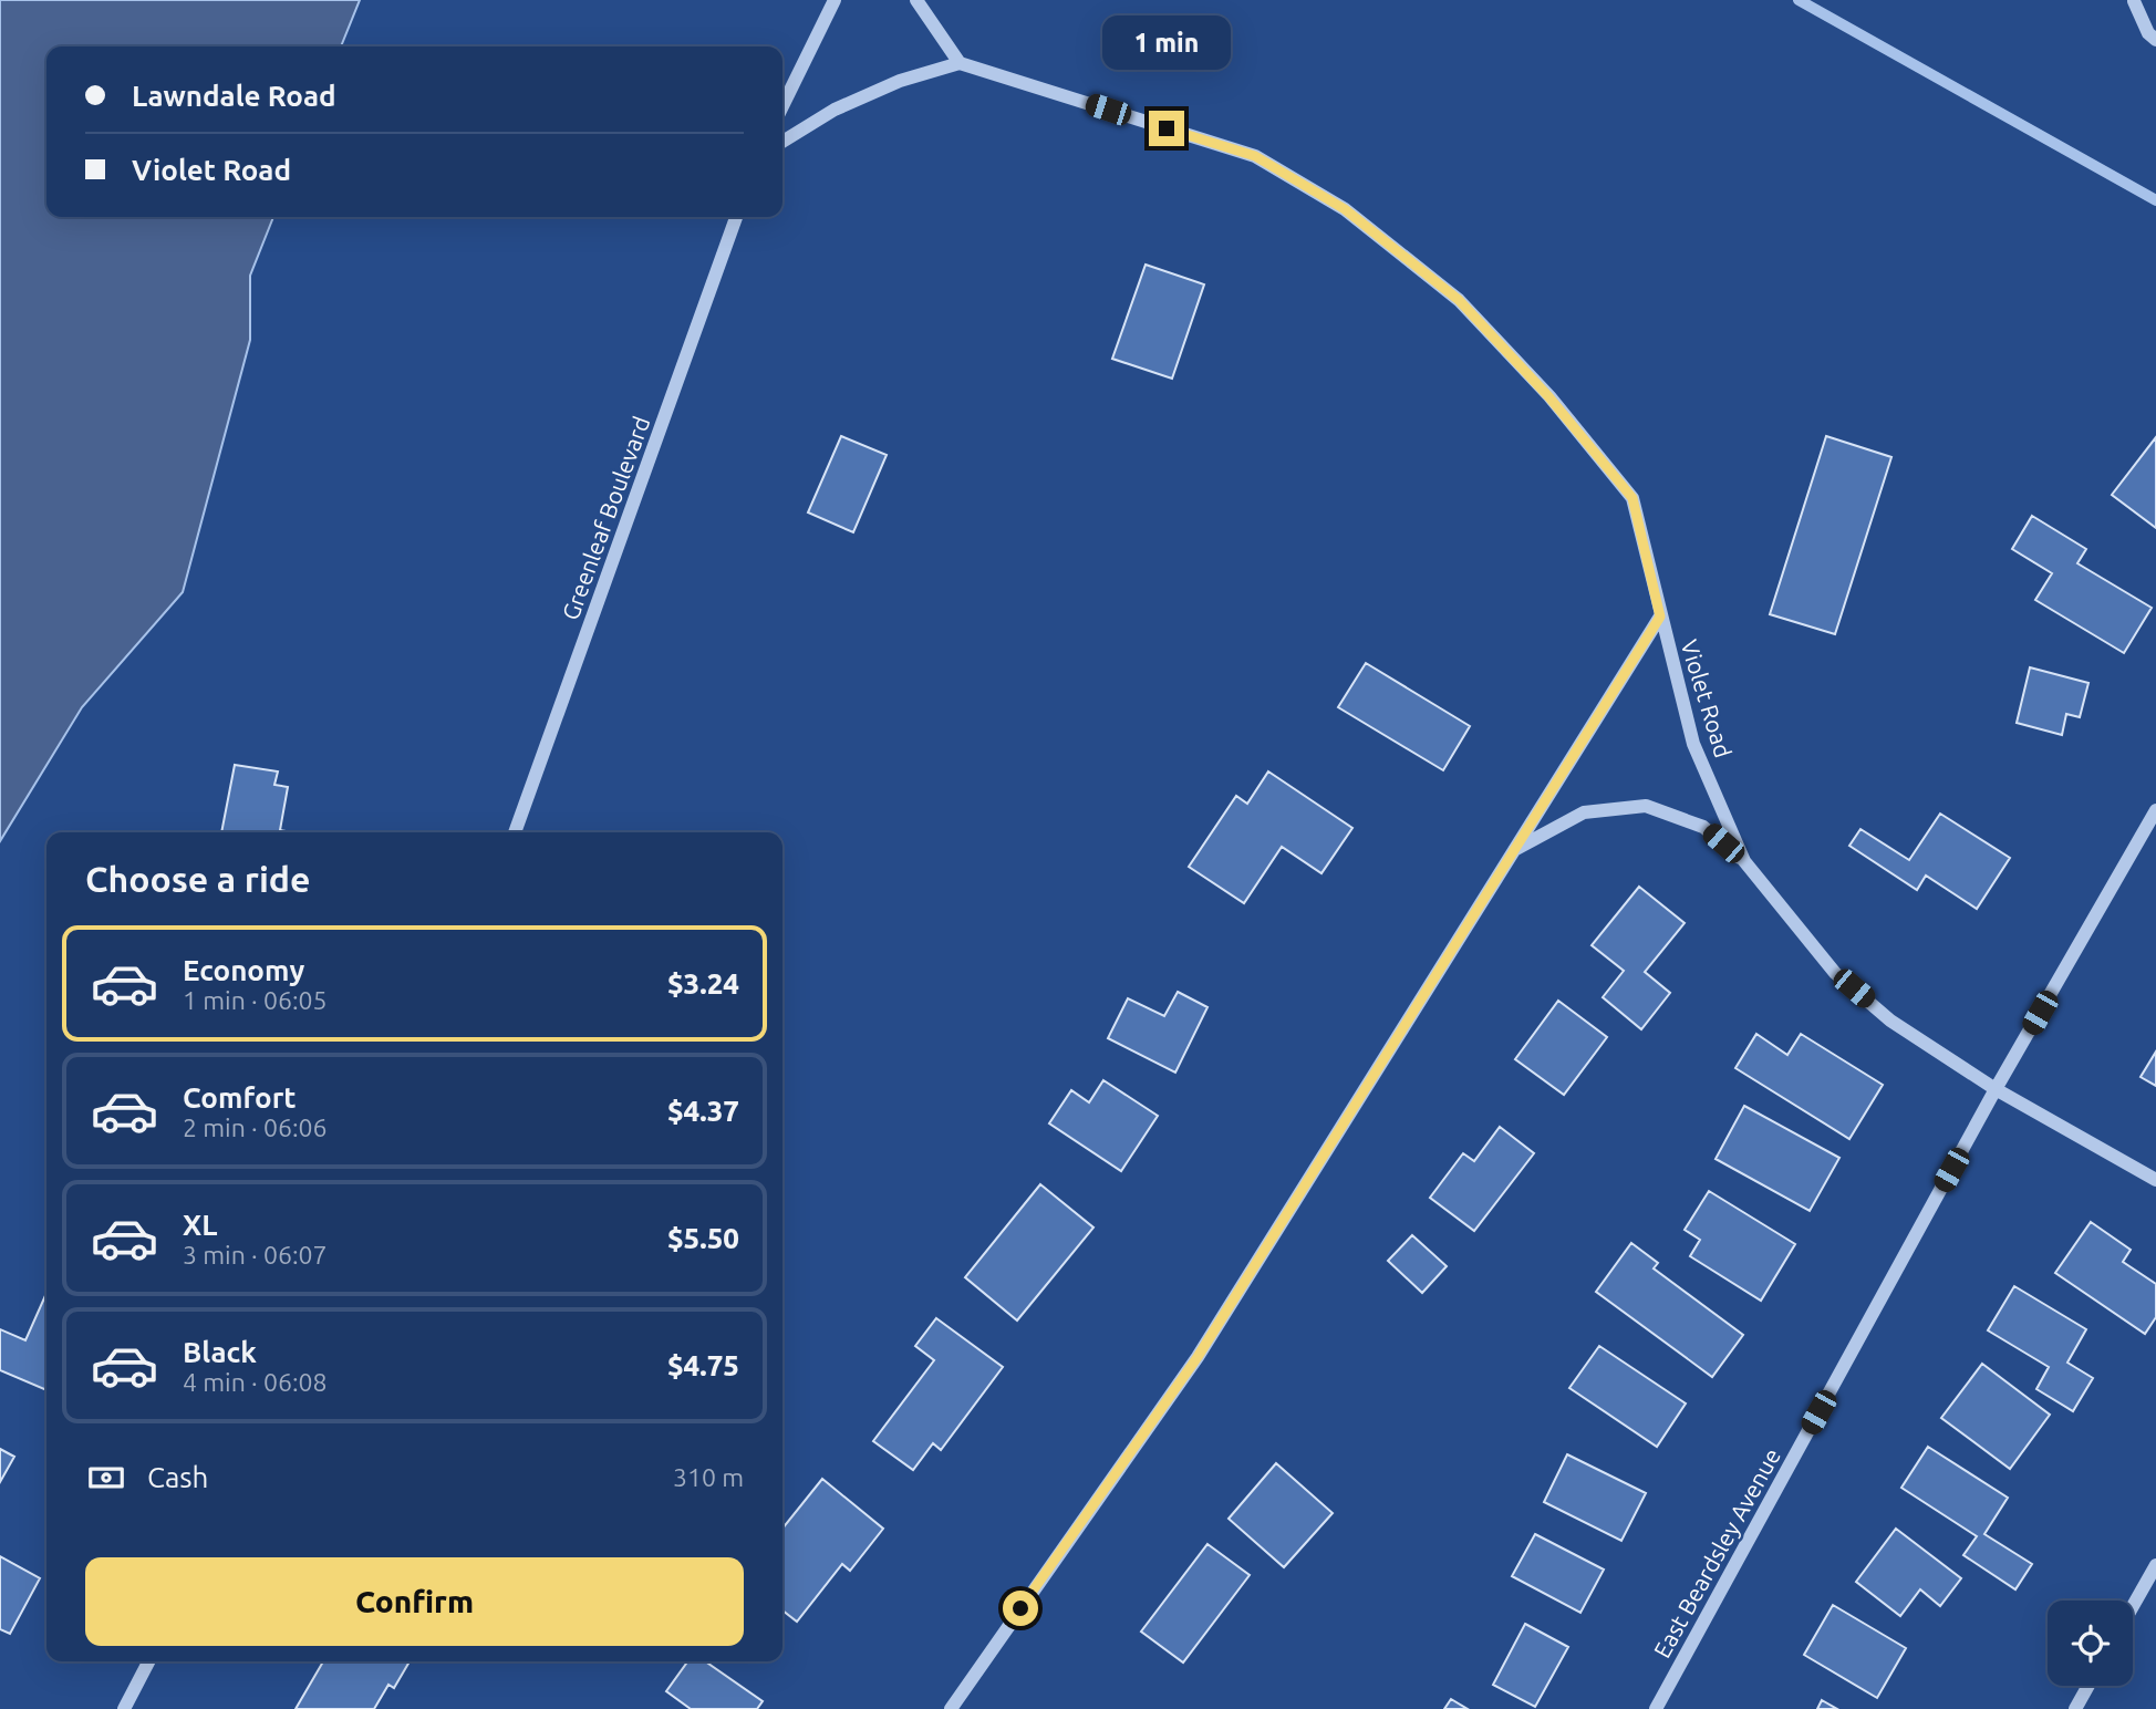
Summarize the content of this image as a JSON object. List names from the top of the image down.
{
  "streets": {
    "street": ["Greenleaf Boulevard", "Violet Road", "East Beardsley Avenue"]
  },
  "crossings": [
    ["Violet Road", "East Beardsley Avenue"]
  ],
  "page": {
    "bubble": "1 min",
    "banner": ["Lawndale Road", "Violet Road"],
    "heading": "Choose a ride",
    "list": [
      {
        "name": "Economy",
        "note": "1 min · 06:05",
        "value": "$3.24"
      },
      {
        "name": "Comfort",
        "note": "2 min · 06:06",
        "value": "$4.37"
      },
      {
        "name": "XL",
        "note": "3 min · 06:07",
        "value": "$5.50"
      },
      {
        "name": "Black",
        "note": "4 min · 06:08",
        "value": "$4.75"
      }
    ],
    "pay": ["Cash", "310 m"],
    "buttons": "Confirm"
  }
}
